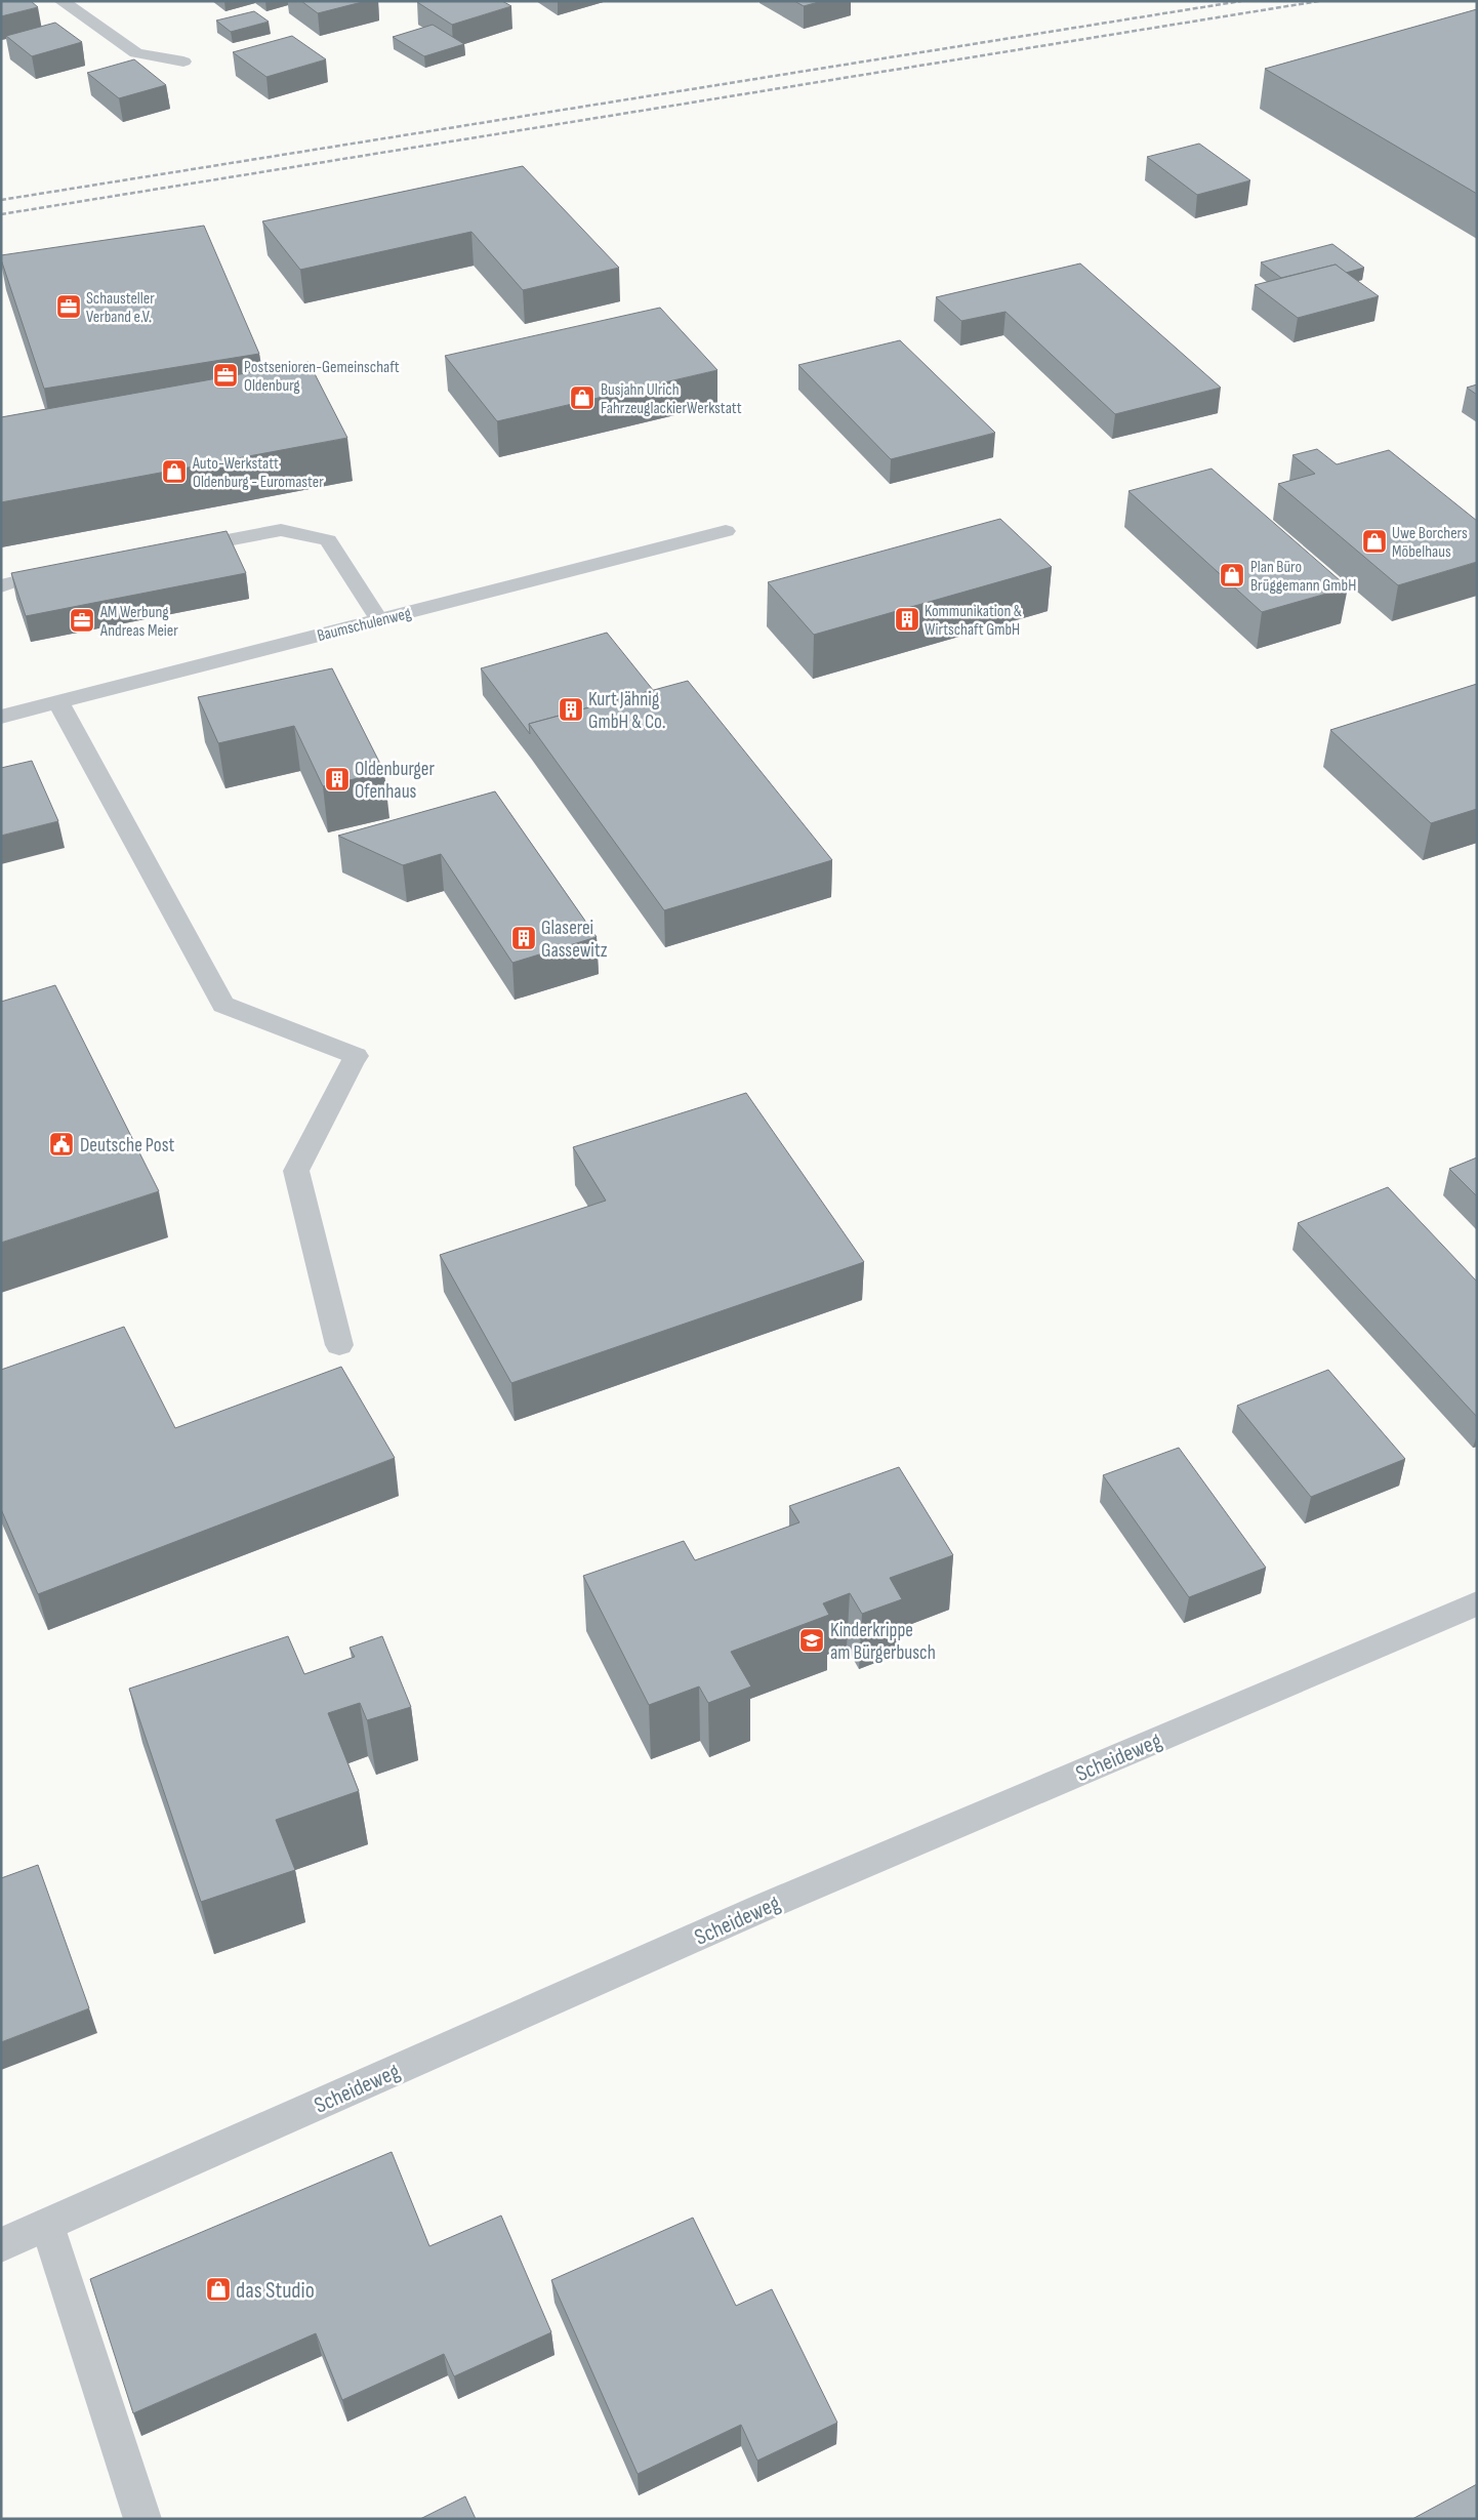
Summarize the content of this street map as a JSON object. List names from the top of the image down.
{
  "streets": {
    "street": ["Baumschulenweg", "Scheideweg"]
  },
  "places": {
    "office": ["Schausteller Verband e.V.", "Postsenioren-Gemeinschaft Oldenburg", "AM Werbung Andreas Meier"],
    "shop": [
      "Busjahn Ulrich FahrzeuglackierWerkstatt",
      "Auto-Werkstatt Oldenburg - Euromaster",
      "Uwe Borchers Möbelhaus",
      "Plan Büro Brüggemann GmbH",
      "das Studio"
    ],
    "building": [
      "Kommunikation & Wirtschaft GmbH",
      "Kurt Jähnig GmbH & Co.",
      "Oldenburger Ofenhaus",
      "Glaserei Gassewitz"
    ],
    "public building": ["Deutsche Post"],
    "school or university": ["Kinderkrippe am Bürgerbusch"]
  }
}
